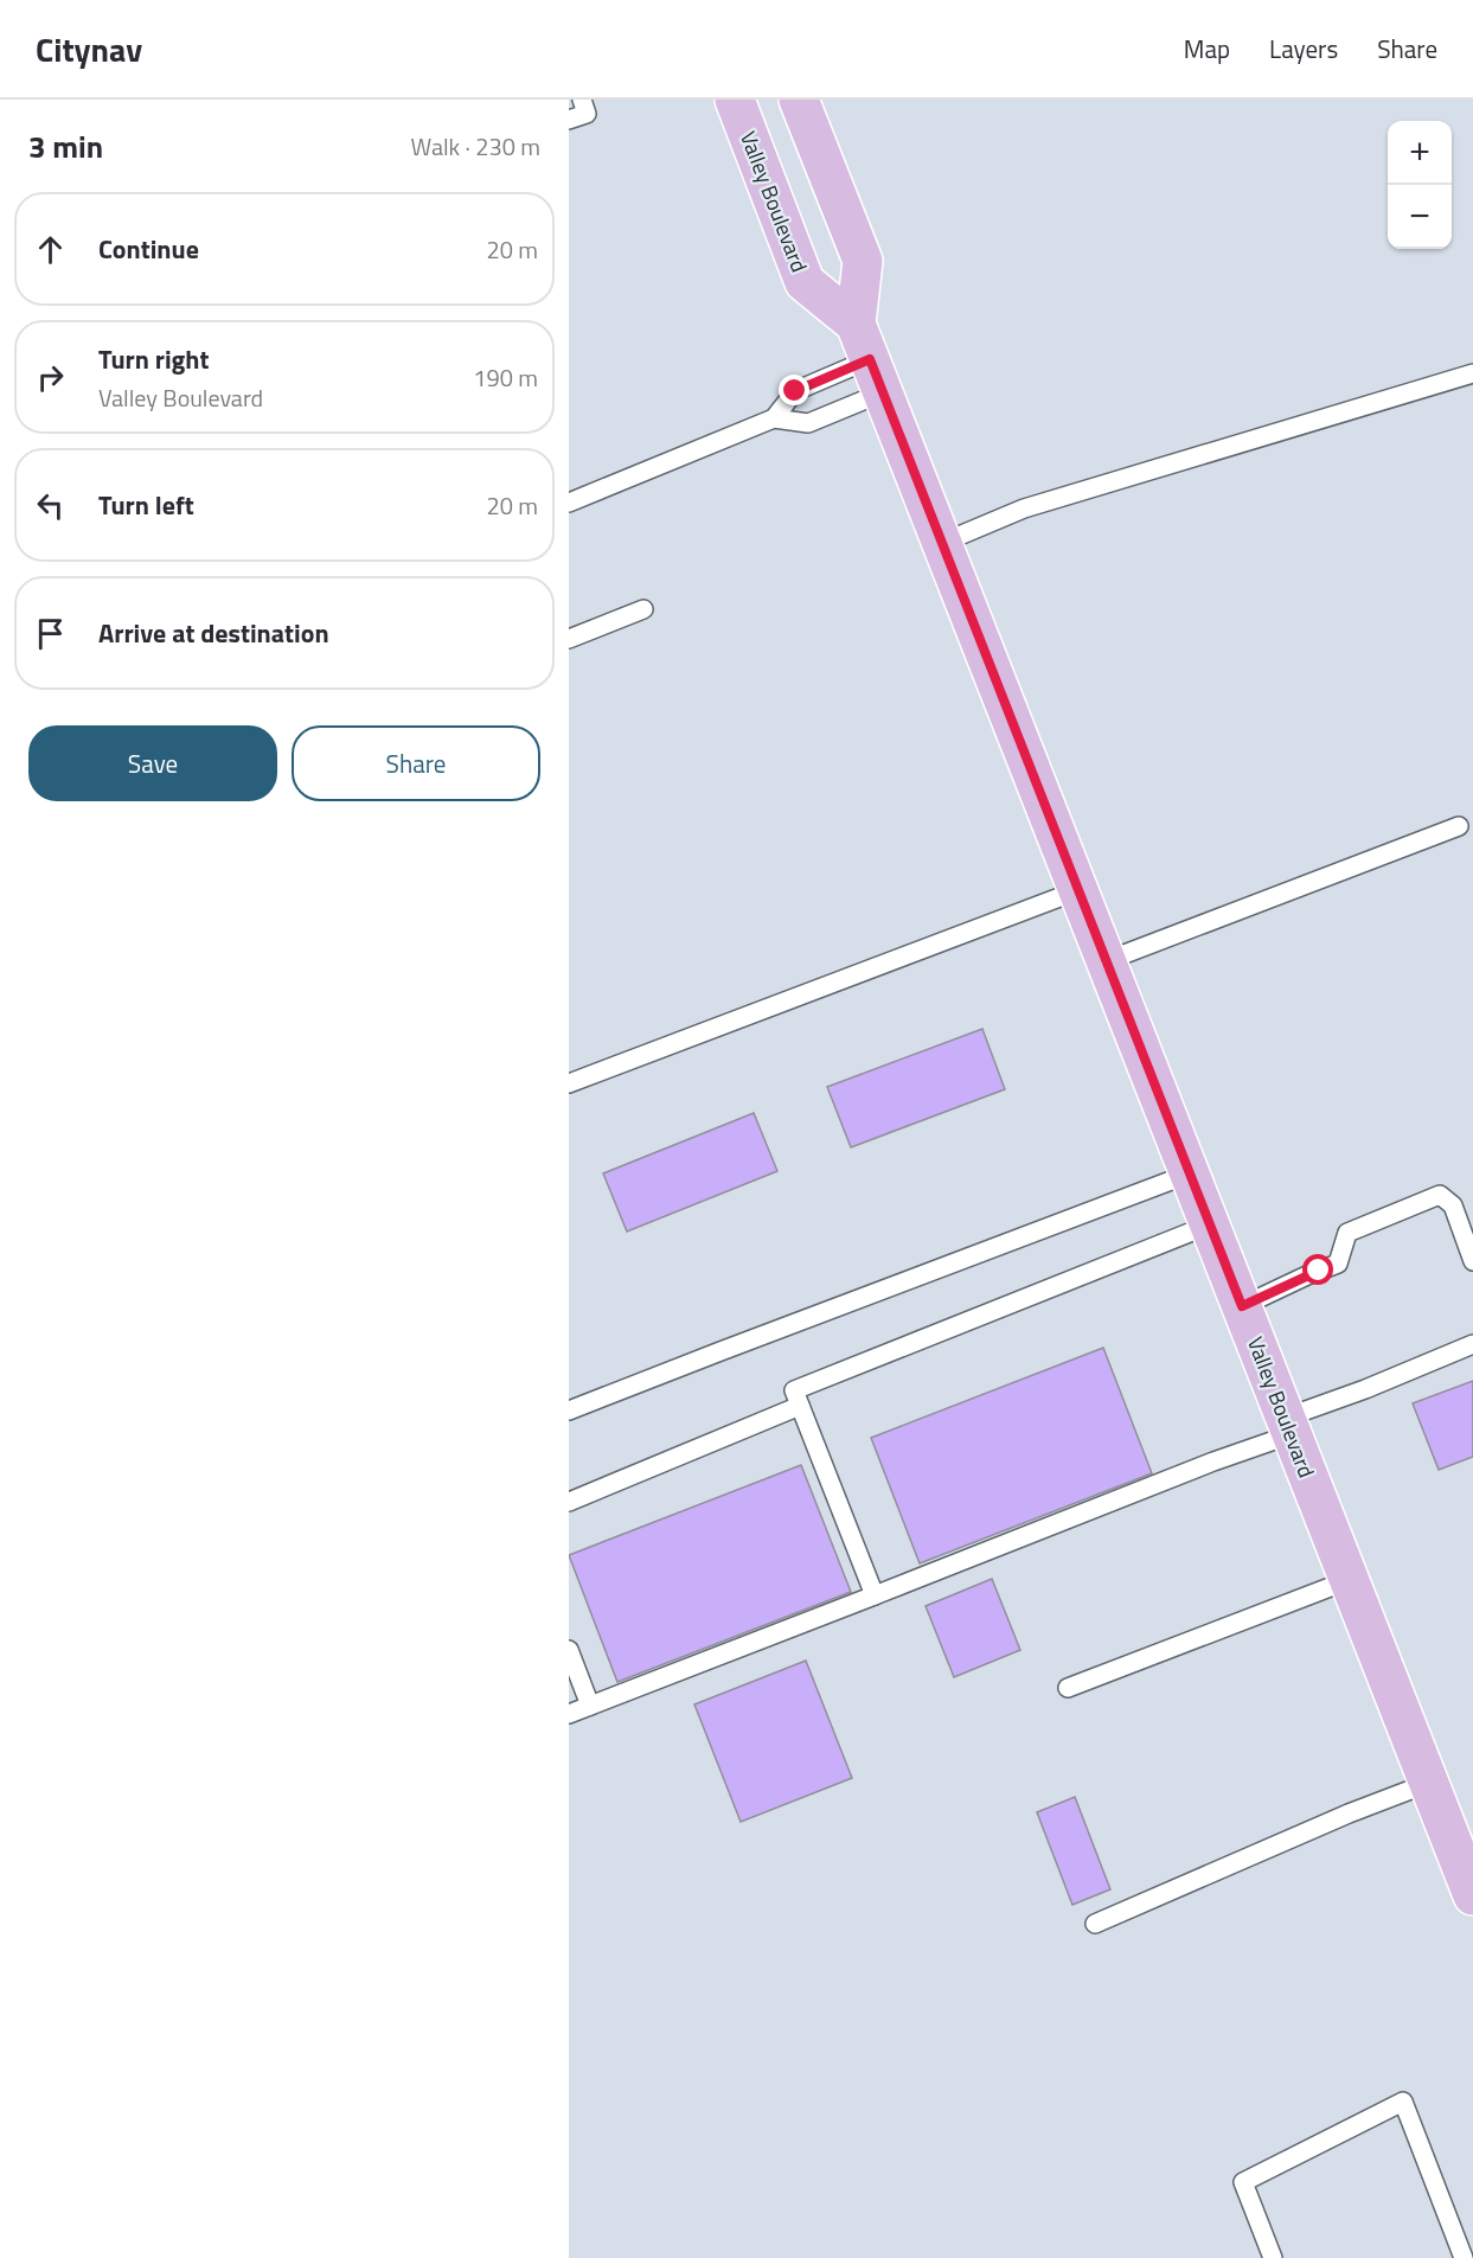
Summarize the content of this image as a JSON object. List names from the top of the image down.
{
  "streets": {
    "main road": ["Valley Boulevard"]
  },
  "page": {
    "header": "Citynav",
    "nav": ["Map", "Layers", "Share"],
    "heading": ["3 min", "Walk · 230 m"],
    "map_buttons": ["+", "−"],
    "list": [
      ["Continue", "20 m"],
      ["Turn right", "Valley Boulevard", "190 m"],
      ["Turn left", "20 m"],
      "Arrive at destination"
    ],
    "buttons": ["Save", "Share"]
  }
}
